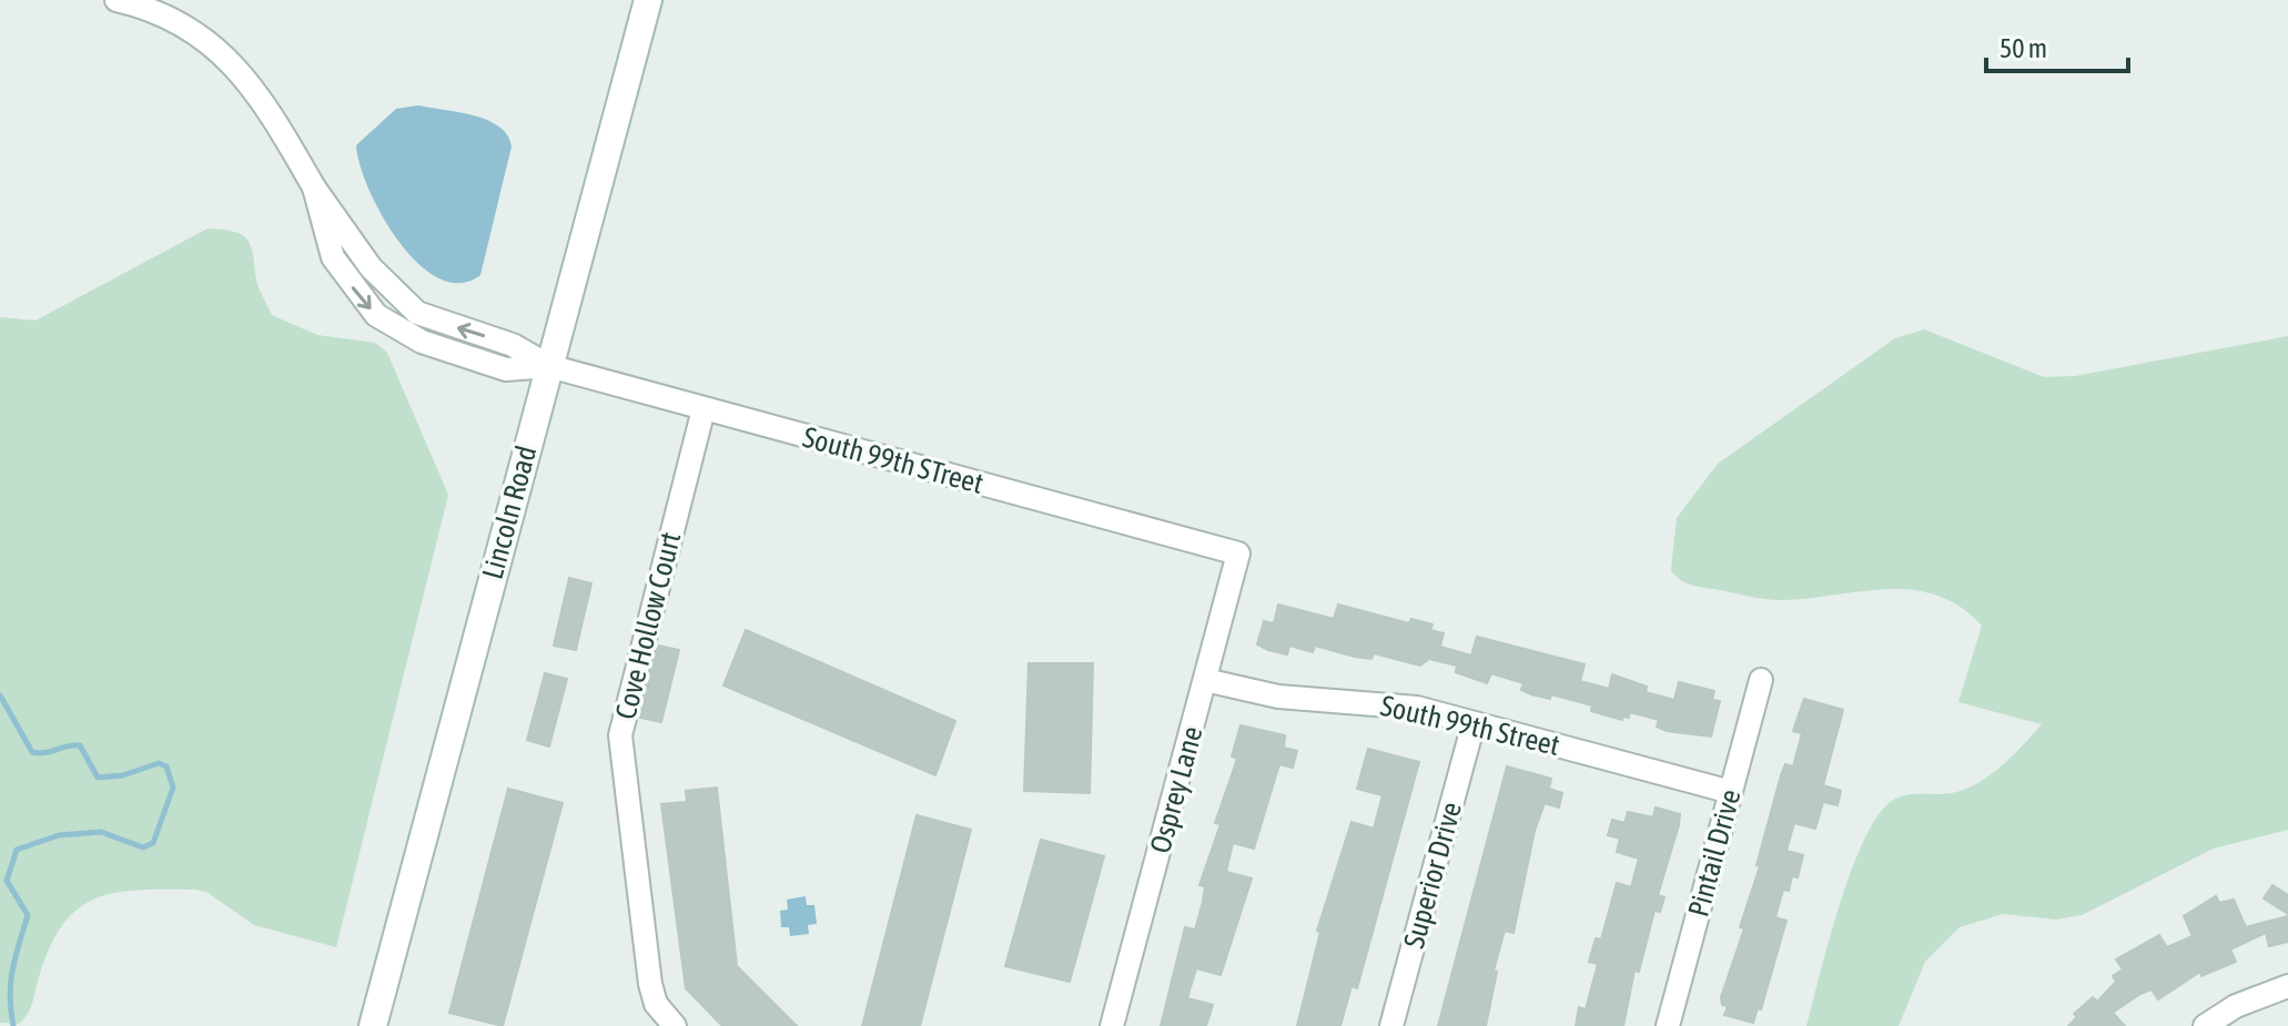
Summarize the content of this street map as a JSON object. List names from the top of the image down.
{
  "streets": {
    "street": [
      "South 99th STreet",
      "Lincoln Road",
      "Cove Hollow Court",
      "South 99th Street",
      "Osprey Lane",
      "Pintail Drive",
      "Superior Drive"
    ]
  },
  "crossings": [
    ["South 99th STreet", "Lincoln Road"],
    ["South 99th STreet", "Cove Hollow Court"],
    ["South 99th STreet", "Osprey Lane"],
    ["South 99th Street", "Osprey Lane"],
    ["South 99th Street", "Pintail Drive"],
    ["South 99th Street", "Superior Drive"]
  ],
  "scale_bar": "50 m"
}
